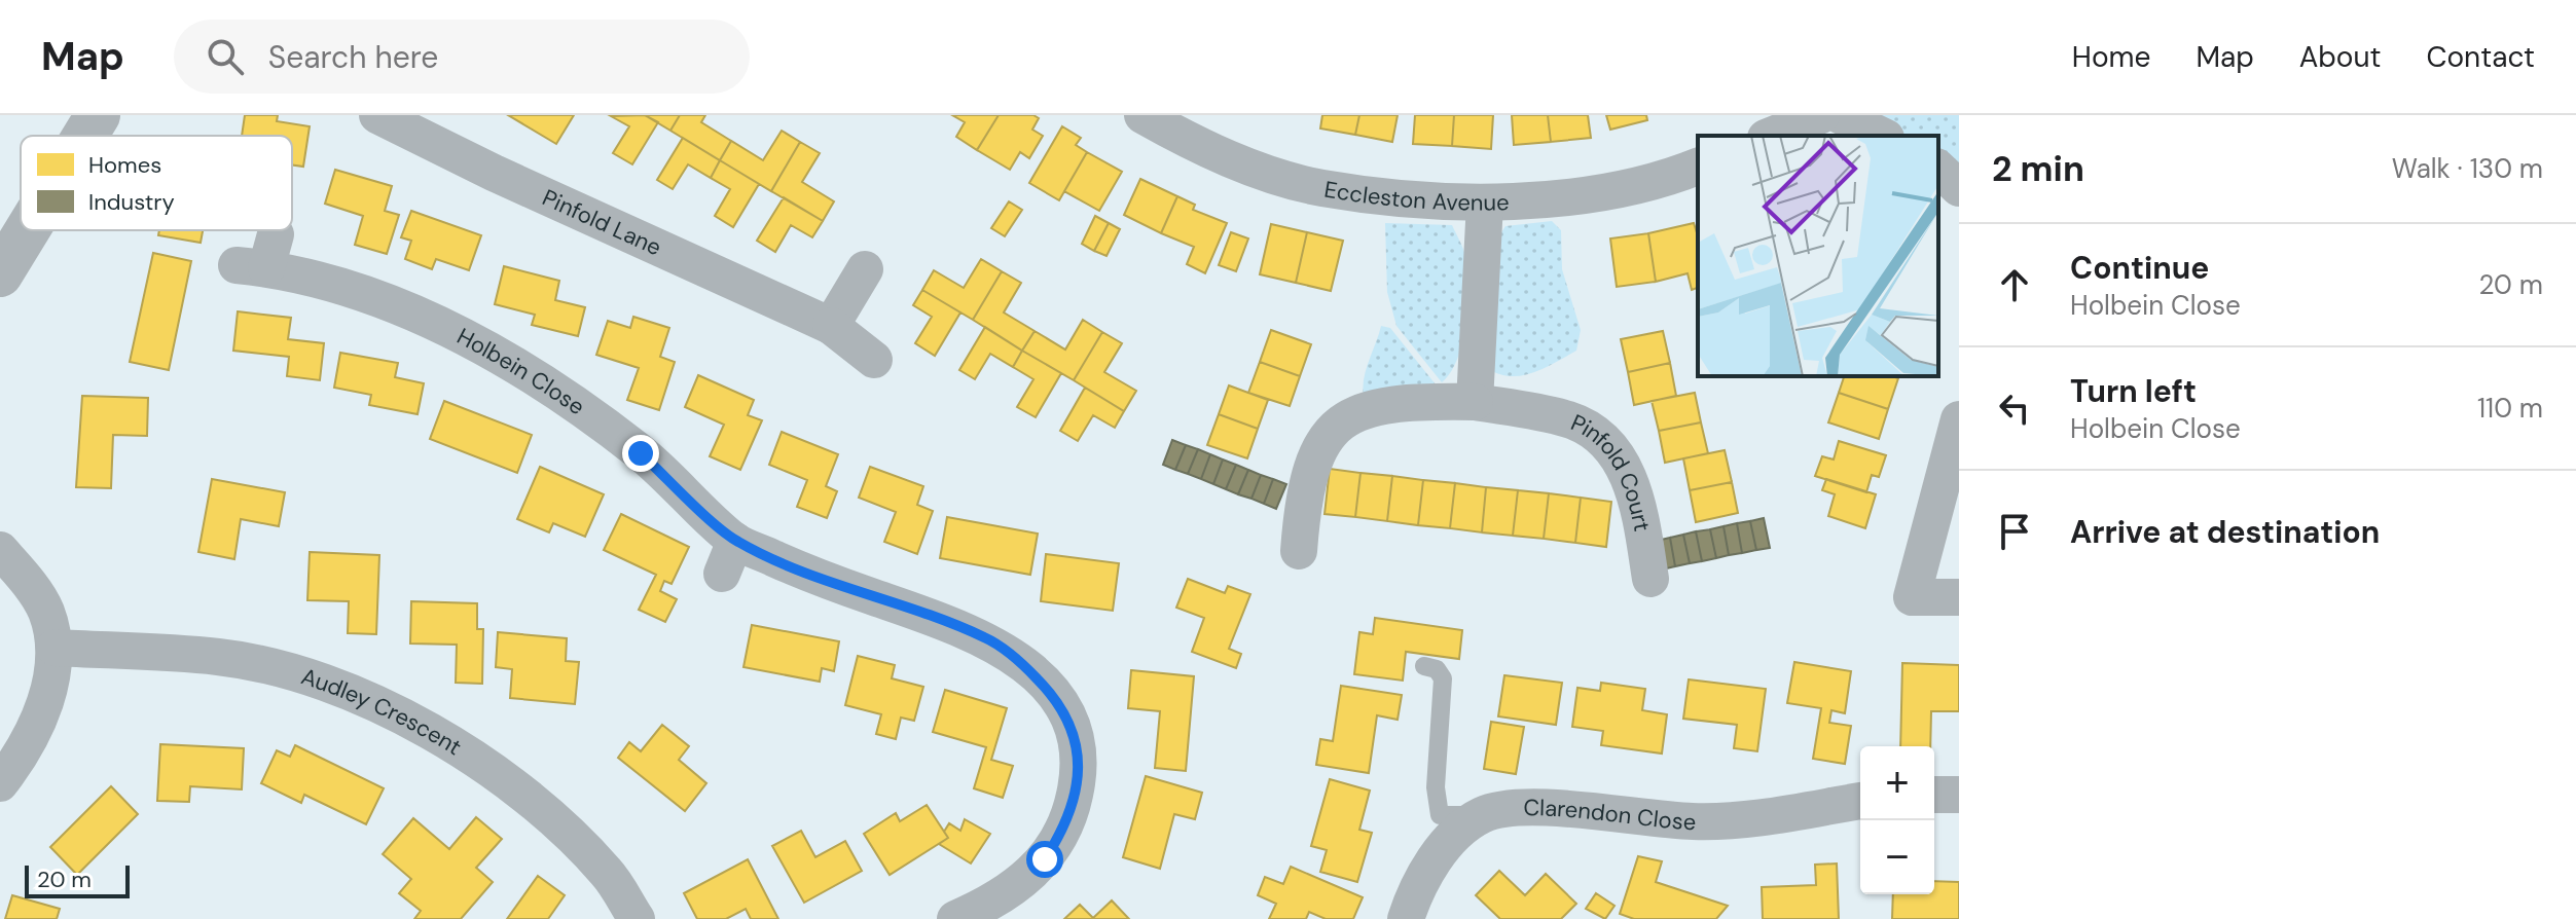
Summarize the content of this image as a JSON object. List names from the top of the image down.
{
  "streets": {
    "street": [
      "Eccleston Avenue",
      "Pinfold Lane",
      "Holbein Close",
      "Pinfold Court",
      "Audley Crescent",
      "Clarendon Close"
    ]
  },
  "legend": ["Homes", "Industry"],
  "scale_bar": "20 m",
  "page": {
    "header": "Map",
    "search": "Search here",
    "nav": [
      "Home",
      "Map",
      "About",
      "Contact"
    ],
    "heading": ["2 min", "Walk · 130 m"],
    "list": [
      ["Continue", "Holbein Close", "20 m"],
      ["Turn left", "Holbein Close", "110 m"],
      "Arrive at destination"
    ],
    "map_buttons": ["+", "−"],
    "scale": "20 m"
  }
}
